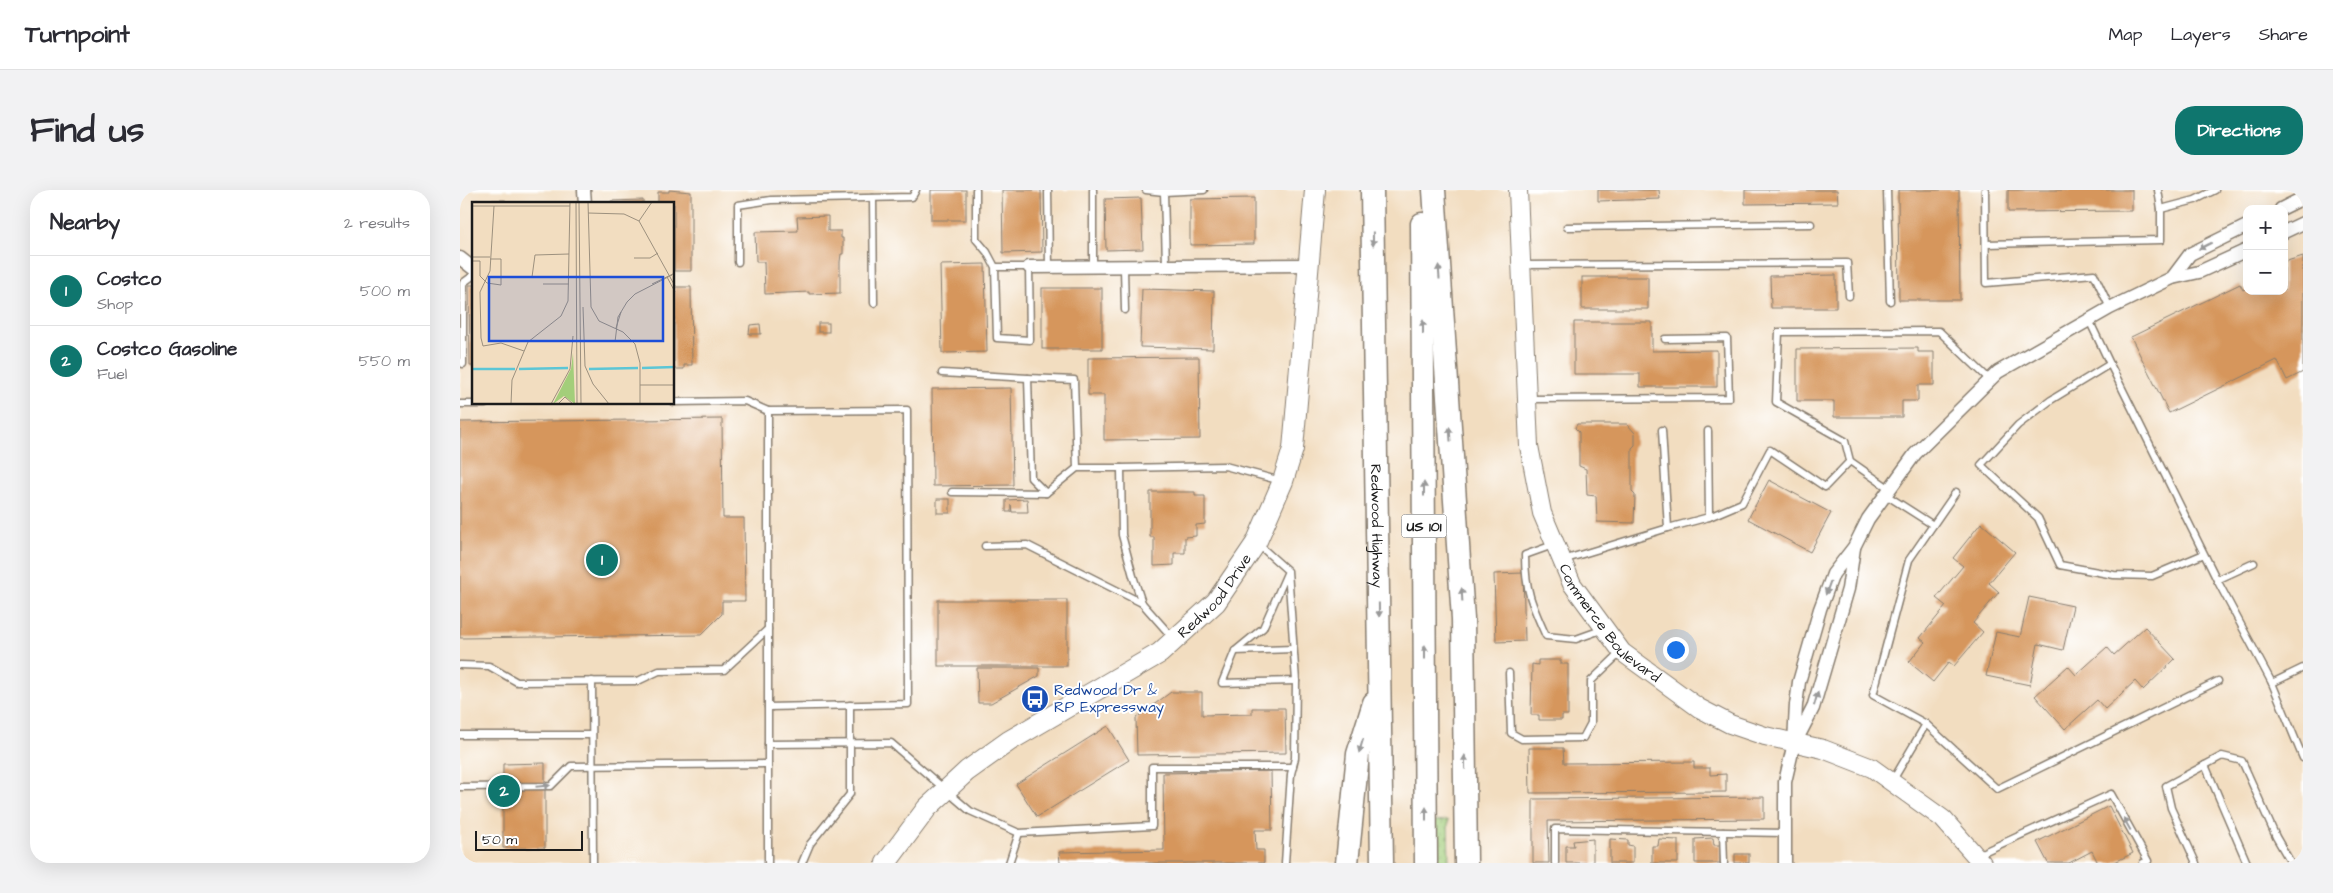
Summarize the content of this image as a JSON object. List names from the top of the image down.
{
  "streets": {
    "highway": ["Redwood Highway", "US 101"],
    "main road": ["Redwood Drive"],
    "street": ["Commerce Boulevard"]
  },
  "places": {
    "bus stop": ["Redwood Dr & RP Expressway"]
  },
  "scale_bar": "50 m",
  "page": {
    "header": "Turnpoint",
    "nav": ["Map", "Layers", "Share"],
    "title": "Find us",
    "buttons": "Directions",
    "heading": ["Nearby", "2 results"],
    "map_buttons": ["+", "−"],
    "list": [
      {
        "mark": "1",
        "name": "Costco",
        "note": "Shop",
        "value": "500 m"
      },
      {
        "mark": "2",
        "name": "Costco Gasoline",
        "note": "Fuel",
        "value": "550 m"
      }
    ],
    "pins": ["1", "2"],
    "scale": "50 m"
  }
}
